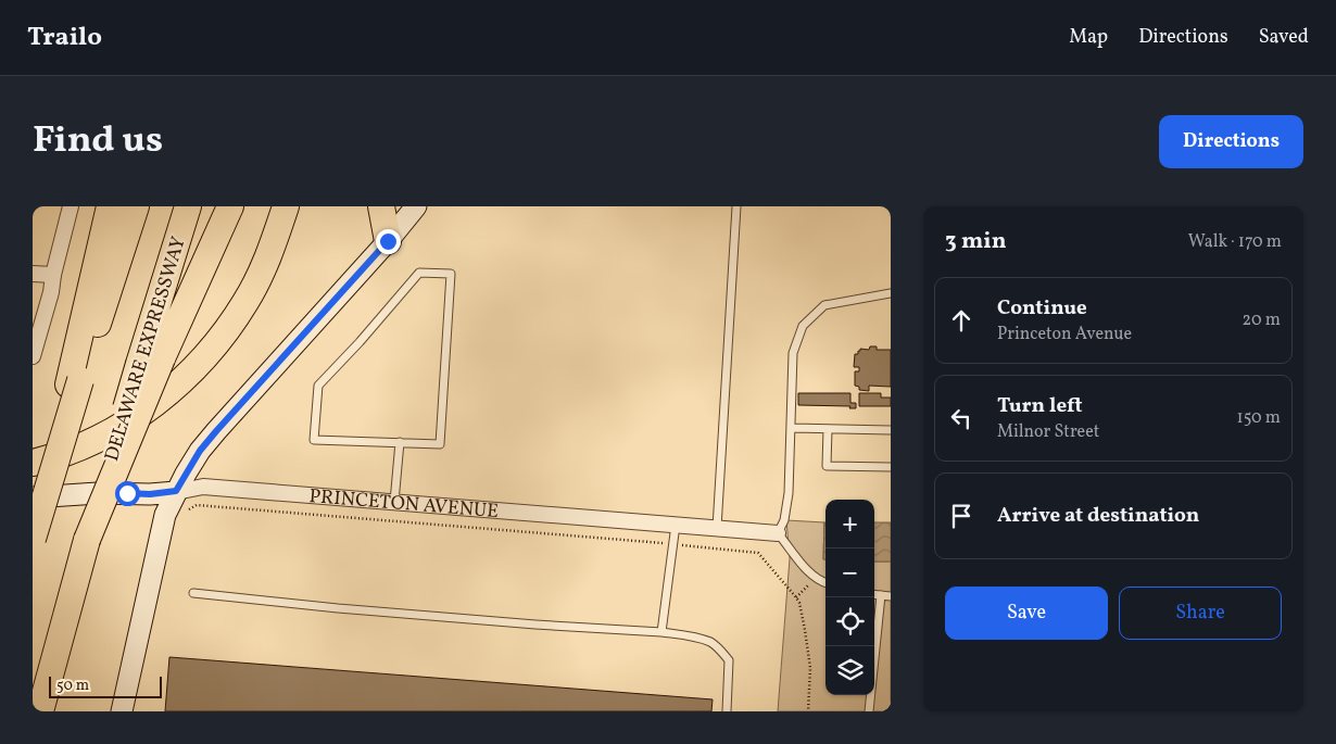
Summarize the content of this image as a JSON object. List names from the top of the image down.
{
  "streets": {
    "highway": ["DELAWARE EXPRESSWAY"],
    "main road": ["PRINCETON AVENUE"]
  },
  "scale_bar": "50 m",
  "page": {
    "header": "Trailo",
    "nav": ["Map", "Directions", "Saved"],
    "title": "Find us",
    "buttons": [
      "Directions",
      ["Save", "Share"]
    ],
    "heading": ["3 min", "Walk · 170 m"],
    "list": [
      ["Continue", "Princeton Avenue", "20 m"],
      ["Turn left", "Milnor Street", "150 m"],
      "Arrive at destination"
    ],
    "map_buttons": ["+", "−"],
    "scale": "50 m"
  }
}
